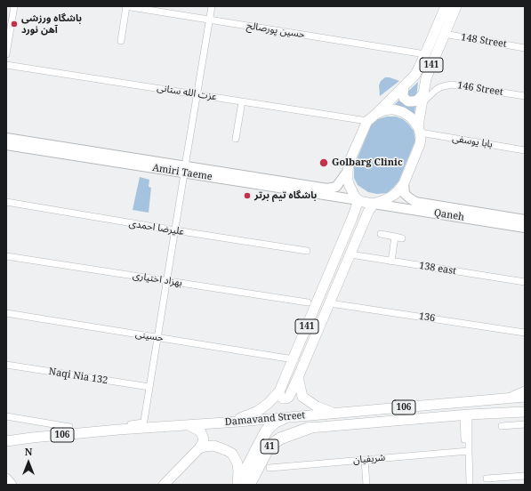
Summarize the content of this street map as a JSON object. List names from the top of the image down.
{
  "streets": {
    "highway": ["41"],
    "main road": [
      "141",
      "Amiri Taeme",
      "Qaneh",
      "106",
      "Damavand Street"
    ],
    "street": [
      "حسین پورصالح",
      "148 Street",
      "146 Street",
      "عزت الله ستانی",
      "بابا یوسفی",
      "علیرضا احمدی",
      "138 east",
      "بهزاد اختیاری",
      "136",
      "حسینی",
      "Naqi Nia 132",
      "شریفیان"
    ]
  },
  "crossings": [
    ["حسین پورصالح", "141"],
    ["148 Street", "141"],
    ["141", "146 Street"],
    ["141", "عزت الله ستانی"],
    ["141", "بابا یوسفی"],
    ["141", "Amiri Taeme"],
    ["141", "Qaneh"],
    ["141", "138 east"],
    ["141", "136"],
    ["141", "حسینی"],
    ["141", "Damavand Street"],
    ["عزت الله ستانی", "بابا یوسفی"],
    ["عزت الله ستانی", "Amiri Taeme"],
    ["عزت الله ستانی", "Qaneh"],
    ["بابا یوسفی", "Amiri Taeme"],
    ["بابا یوسفی", "Qaneh"],
    ["Amiri Taeme", "Qaneh"],
    ["Damavand Street", "41"]
  ],
  "places": ["باشگاه ورزشی آهن نورد", "Golbarg Clinic", "باشگاه تیم برتر"],
  "north": "top"
}
